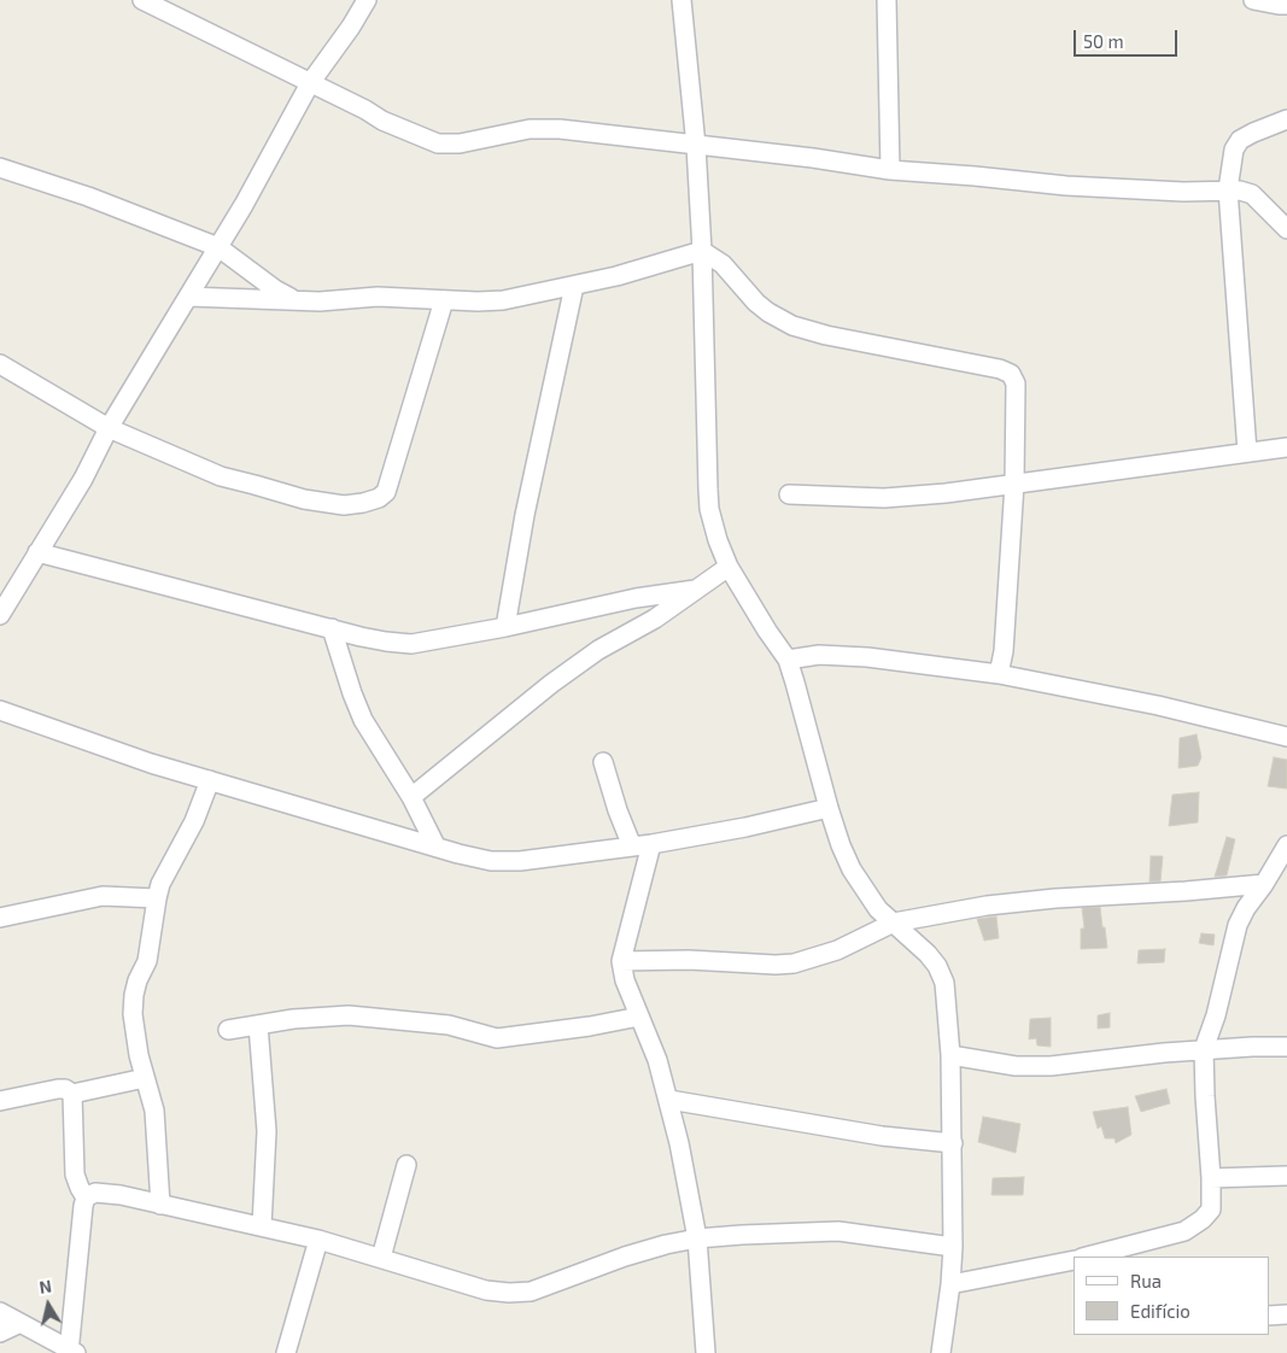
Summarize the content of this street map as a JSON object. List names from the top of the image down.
{
  "legend": ["Rua", "Edifício"],
  "scale_bar": "50 m",
  "north": "top"
}
